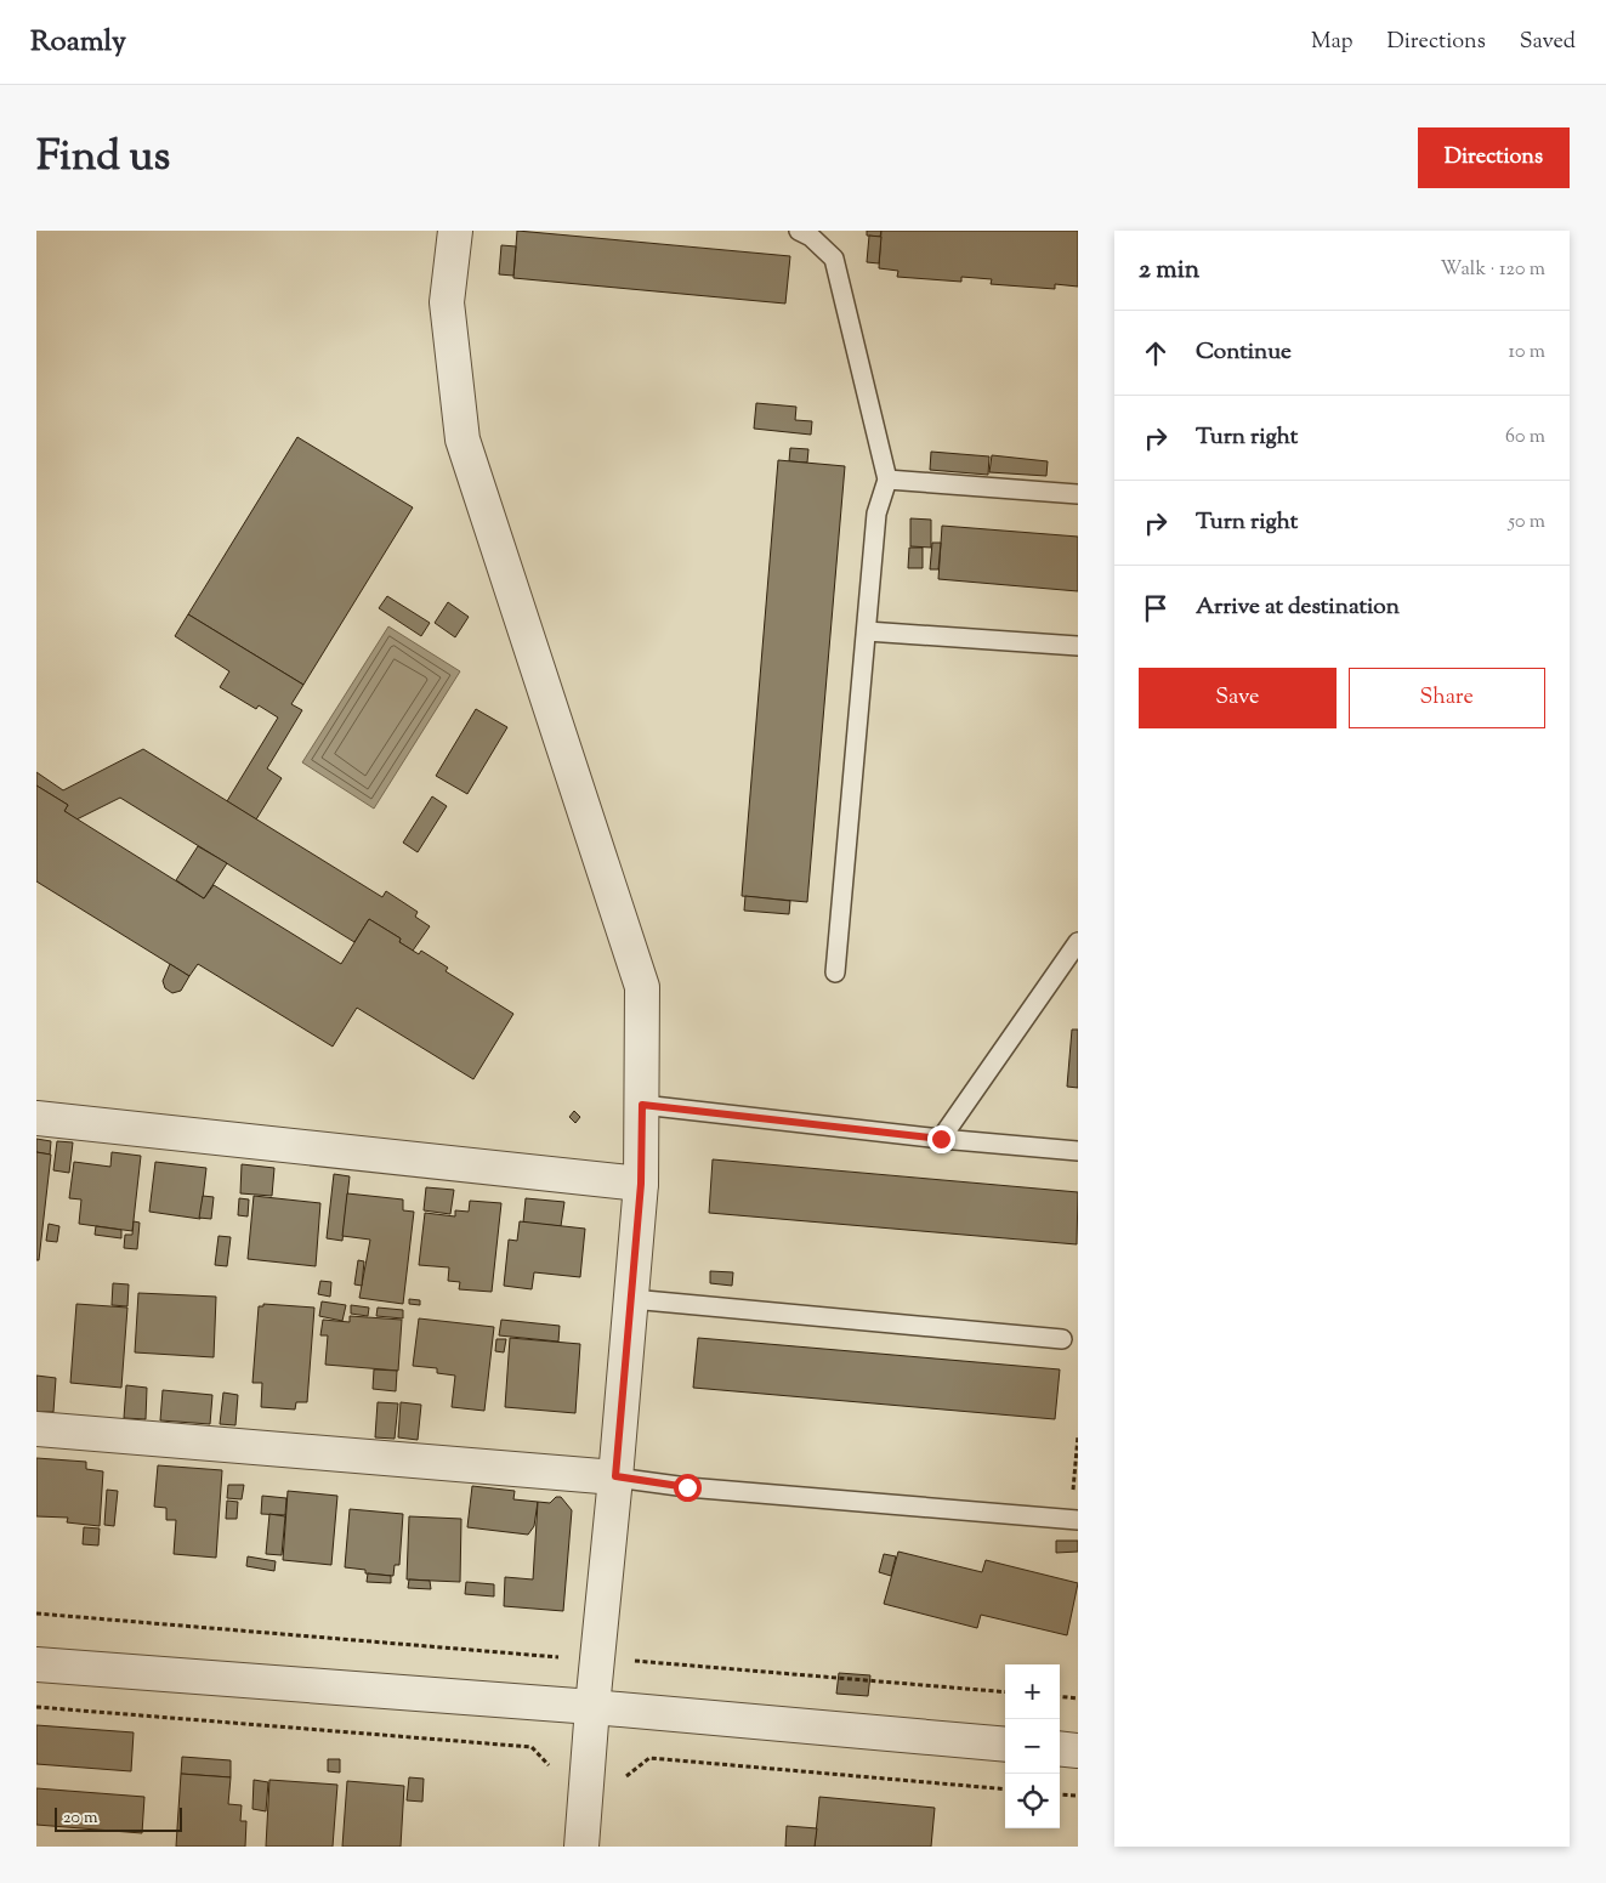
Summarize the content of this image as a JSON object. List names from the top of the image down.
{
  "scale_bar": "20 m",
  "page": {
    "header": "Roamly",
    "nav": ["Map", "Directions", "Saved"],
    "title": "Find us",
    "buttons": [
      "Directions",
      ["Save", "Share"]
    ],
    "heading": ["2 min", "Walk · 120 m"],
    "list": [
      ["Continue", "10 m"],
      ["Turn right", "60 m"],
      ["Turn right", "50 m"],
      "Arrive at destination"
    ],
    "map_buttons": ["+", "−"],
    "scale": "20 m"
  }
}
